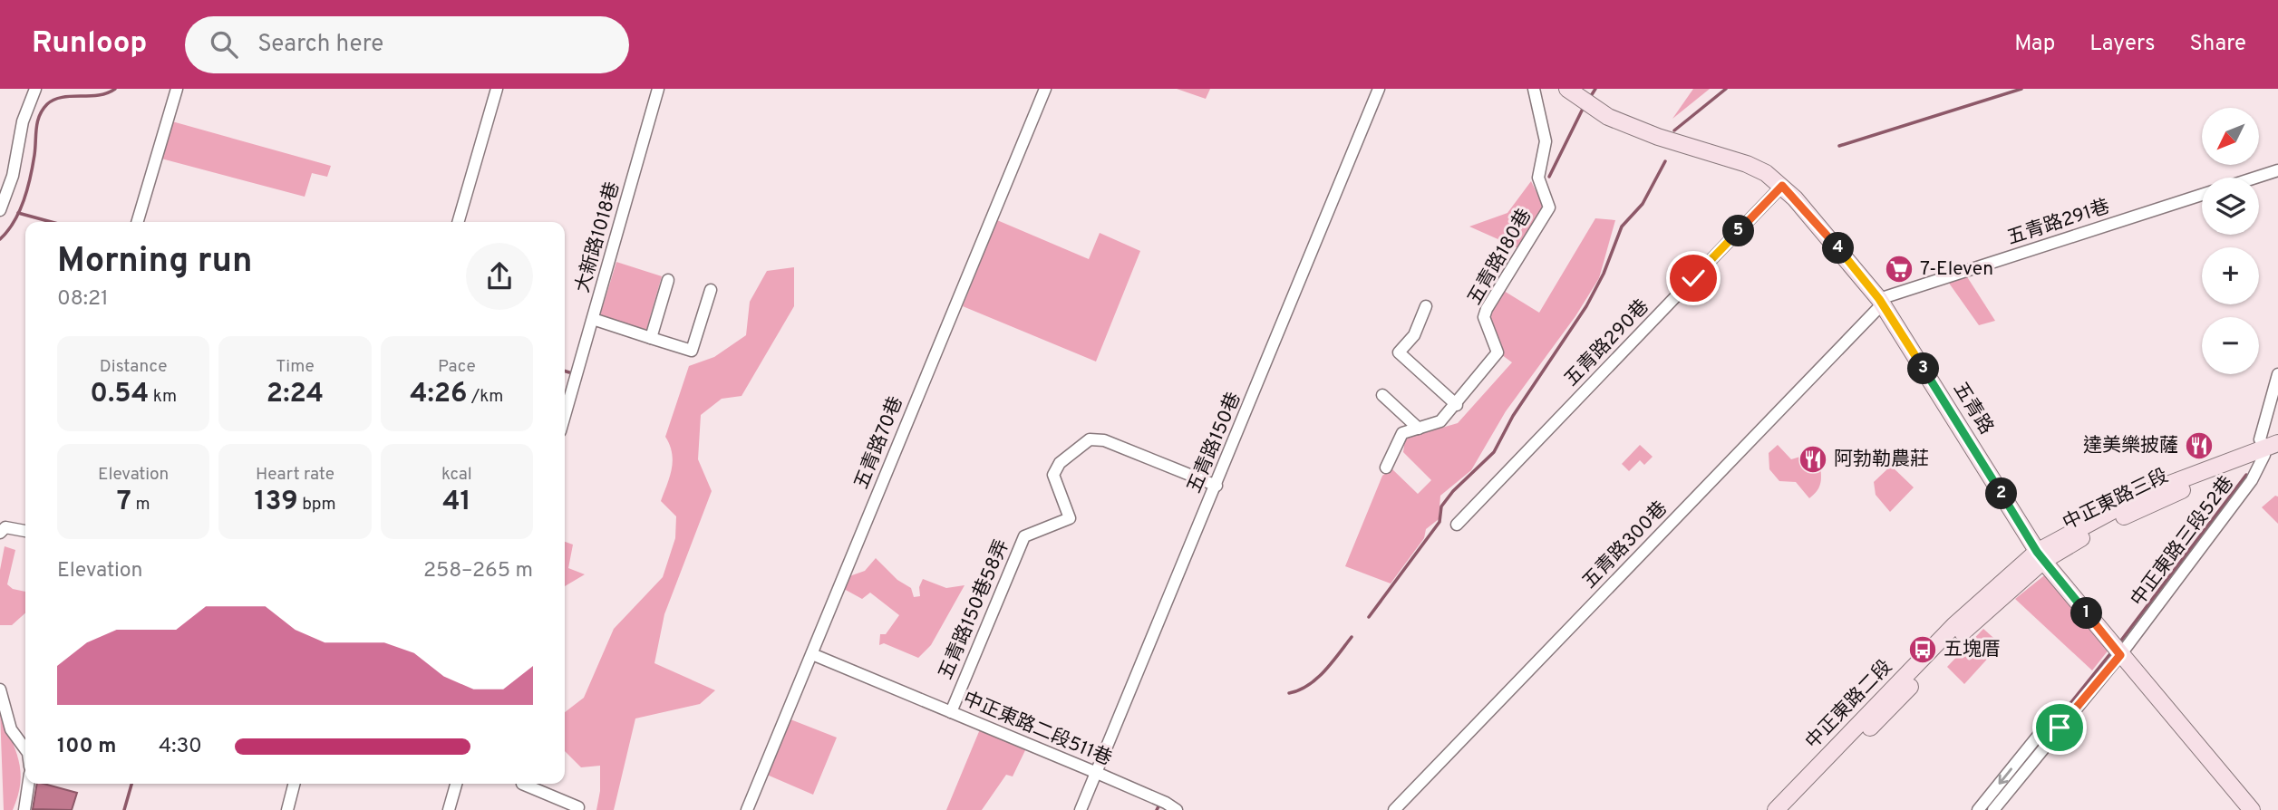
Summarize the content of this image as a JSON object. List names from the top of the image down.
{
  "streets": {
    "street": [
      "五青路291巷",
      "大新路1018巷",
      "五青路180巷",
      "五青路290巷",
      "五青路",
      "五青路70巷",
      "五青路150巷",
      "中正東路三段",
      "中正東路三段52巷",
      "五青路300巷",
      "五青路150巷58弄",
      "中正東路二段",
      "中正東路二段511巷"
    ]
  },
  "crossings": [
    ["五青路291巷", "五青路"],
    ["五青路291巷", "五青路300巷"],
    ["五青路290巷", "五青路"],
    ["五青路", "中正東路三段"],
    ["五青路", "中正東路三段52巷"],
    ["五青路", "五青路300巷"],
    ["五青路", "中正東路二段"],
    ["五青路70巷", "中正東路二段511巷"],
    ["五青路150巷", "五青路150巷58弄"],
    ["五青路150巷", "中正東路二段511巷"],
    ["中正東路三段", "中正東路三段52巷"],
    ["中正東路三段", "中正東路二段"],
    ["五青路150巷58弄", "中正東路二段511巷"]
  ],
  "places": {
    "supermarket": ["7-Eleven"],
    "restaurant": ["達美樂披薩", "阿勃勒農莊"],
    "bus stop": ["五塊厝"]
  },
  "north": "bottom left",
  "page": {
    "header": "Runloop",
    "search": "Search here",
    "nav": ["Map", "Layers", "Share"],
    "map_buttons": ["+", "−"],
    "pins": [
      "5",
      "4",
      "3",
      "2",
      "1"
    ],
    "heading": ["Morning run", "08:21"],
    "stats": [
      ["Distance", "0.54 km"],
      ["Time", "2:24"],
      ["Pace", "4:26 /km"],
      ["Elevation", "7 m"],
      ["Heart rate", "139 bpm"],
      ["kcal", "41"]
    ],
    "chart": ["Elevation", "258–265 m"],
    "list": [
      {
        "name": "100 m",
        "note": "4:30"
      }
    ]
  }
}
